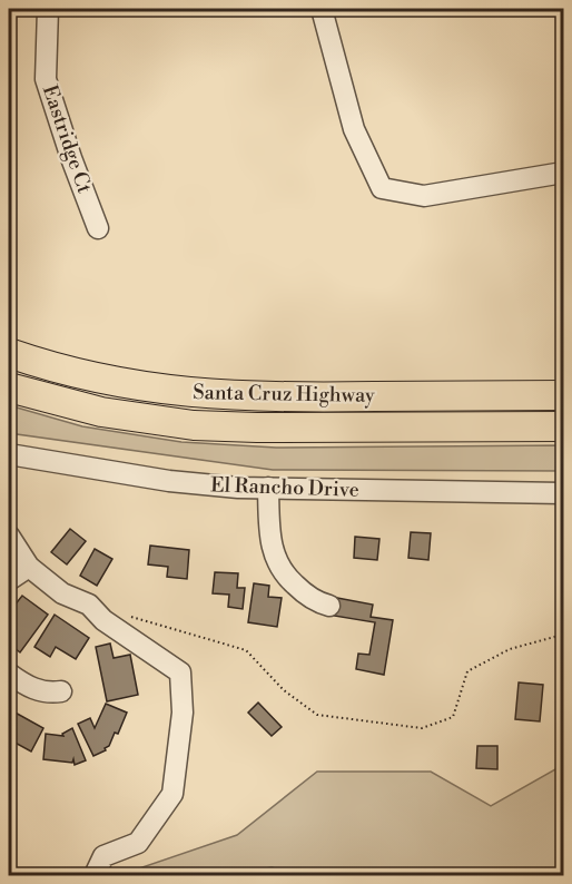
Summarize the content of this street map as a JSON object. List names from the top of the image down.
{
  "streets": {
    "highway": ["Santa Cruz Highway"],
    "street": ["Eastridge Ct", "El Rancho Drive"]
  }
}
